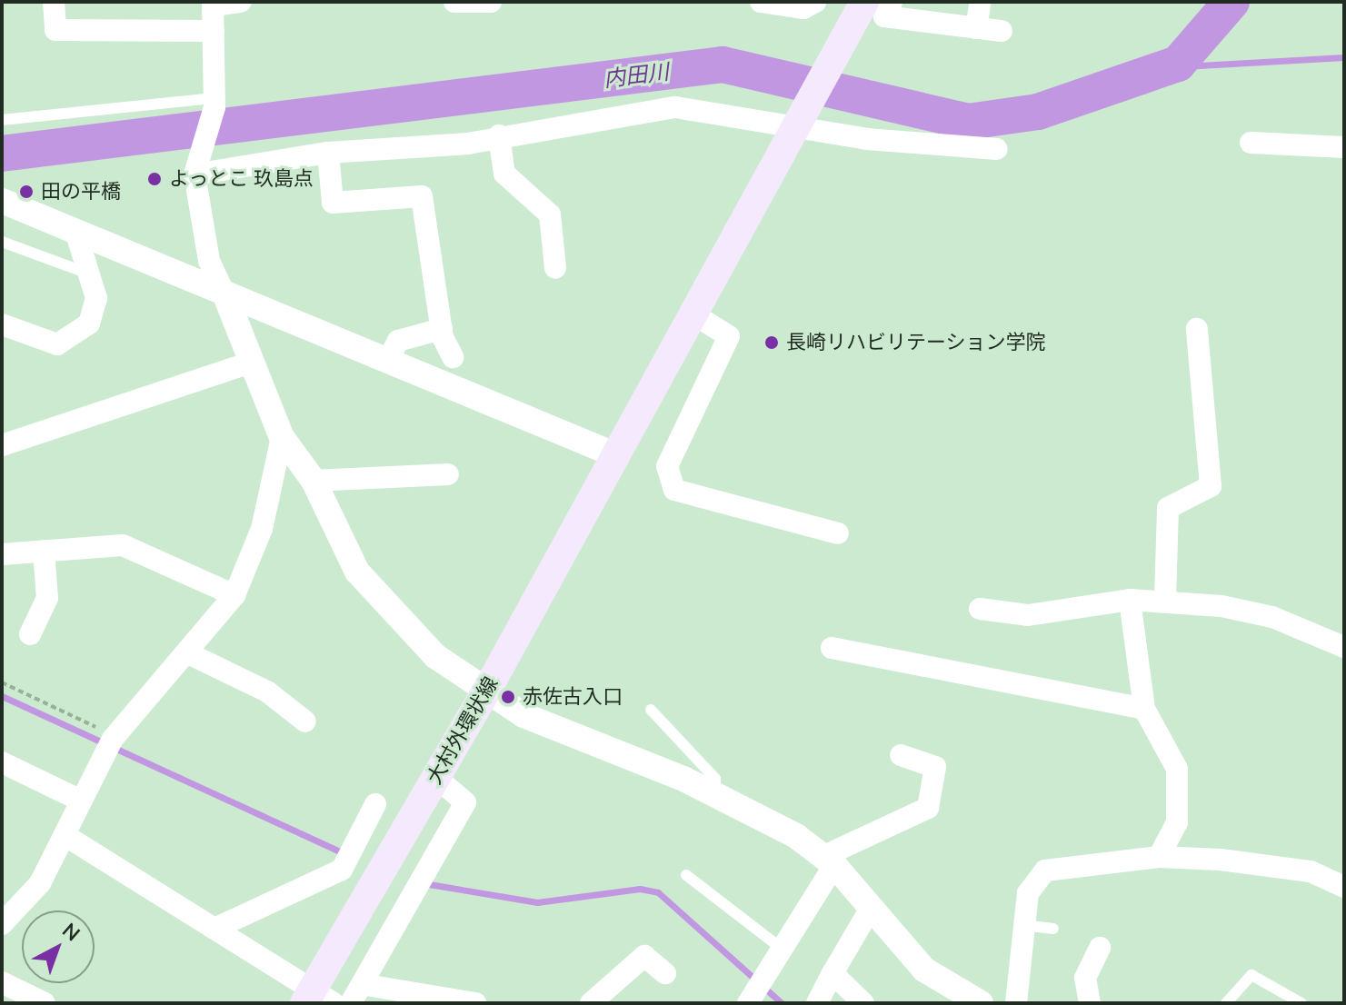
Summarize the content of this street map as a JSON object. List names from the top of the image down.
{
  "streets": {
    "main road": ["大村外環状線"]
  },
  "water": ["内田川"],
  "places": [
    "よっとこ 玖島点",
    "田の平橋",
    "長崎リハビリテーション学院",
    "赤佐古入口"
  ],
  "north": "top right"
}
